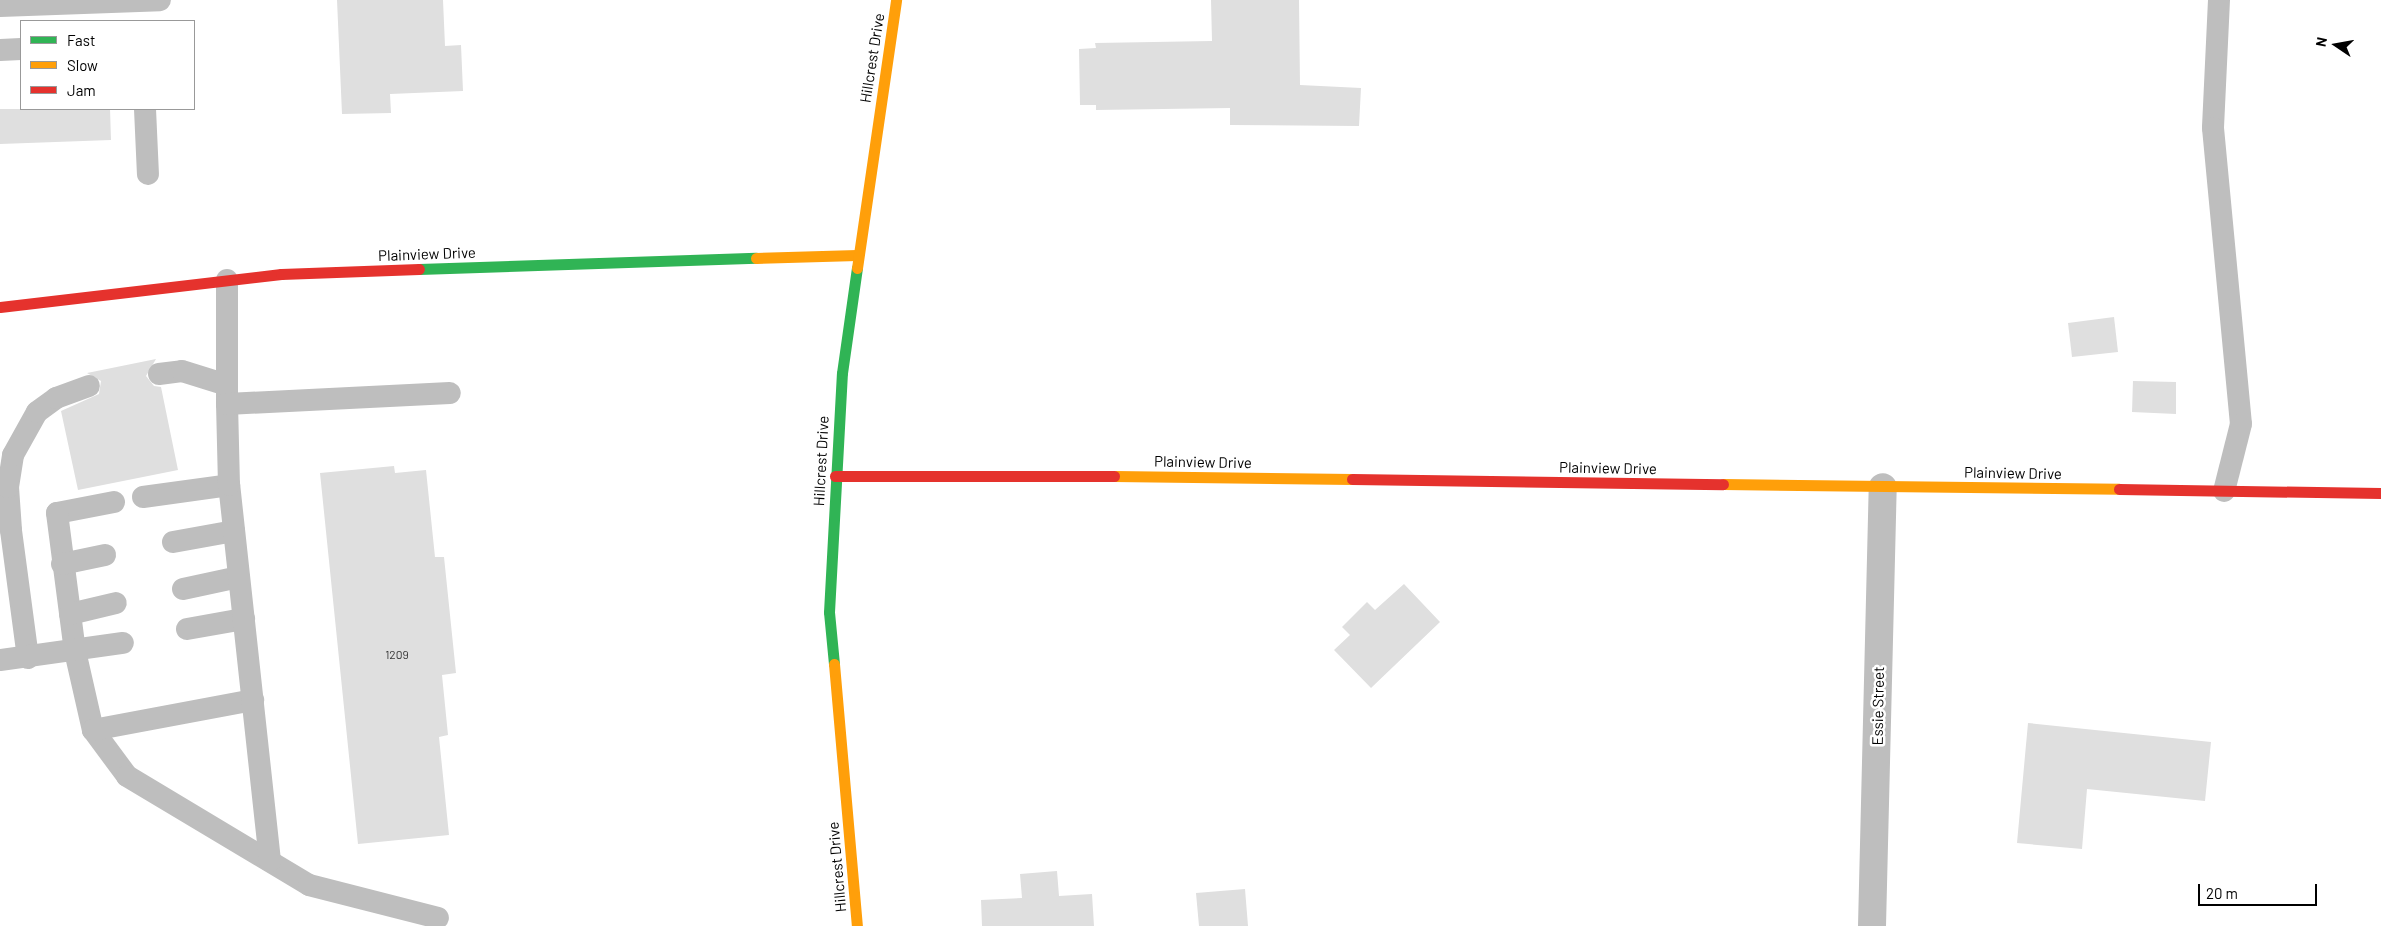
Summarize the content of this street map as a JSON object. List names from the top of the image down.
{
  "streets": {
    "street": ["Hillcrest Drive", "Plainview Drive", "Essie Street"]
  },
  "crossings": [
    ["Hillcrest Drive", "Plainview Drive"],
    ["Plainview Drive", "Essie Street"]
  ],
  "house_numbers": ["1209"],
  "legend": ["Fast", "Slow", "Jam"],
  "scale_bar": "20 m",
  "north": "left"
}
